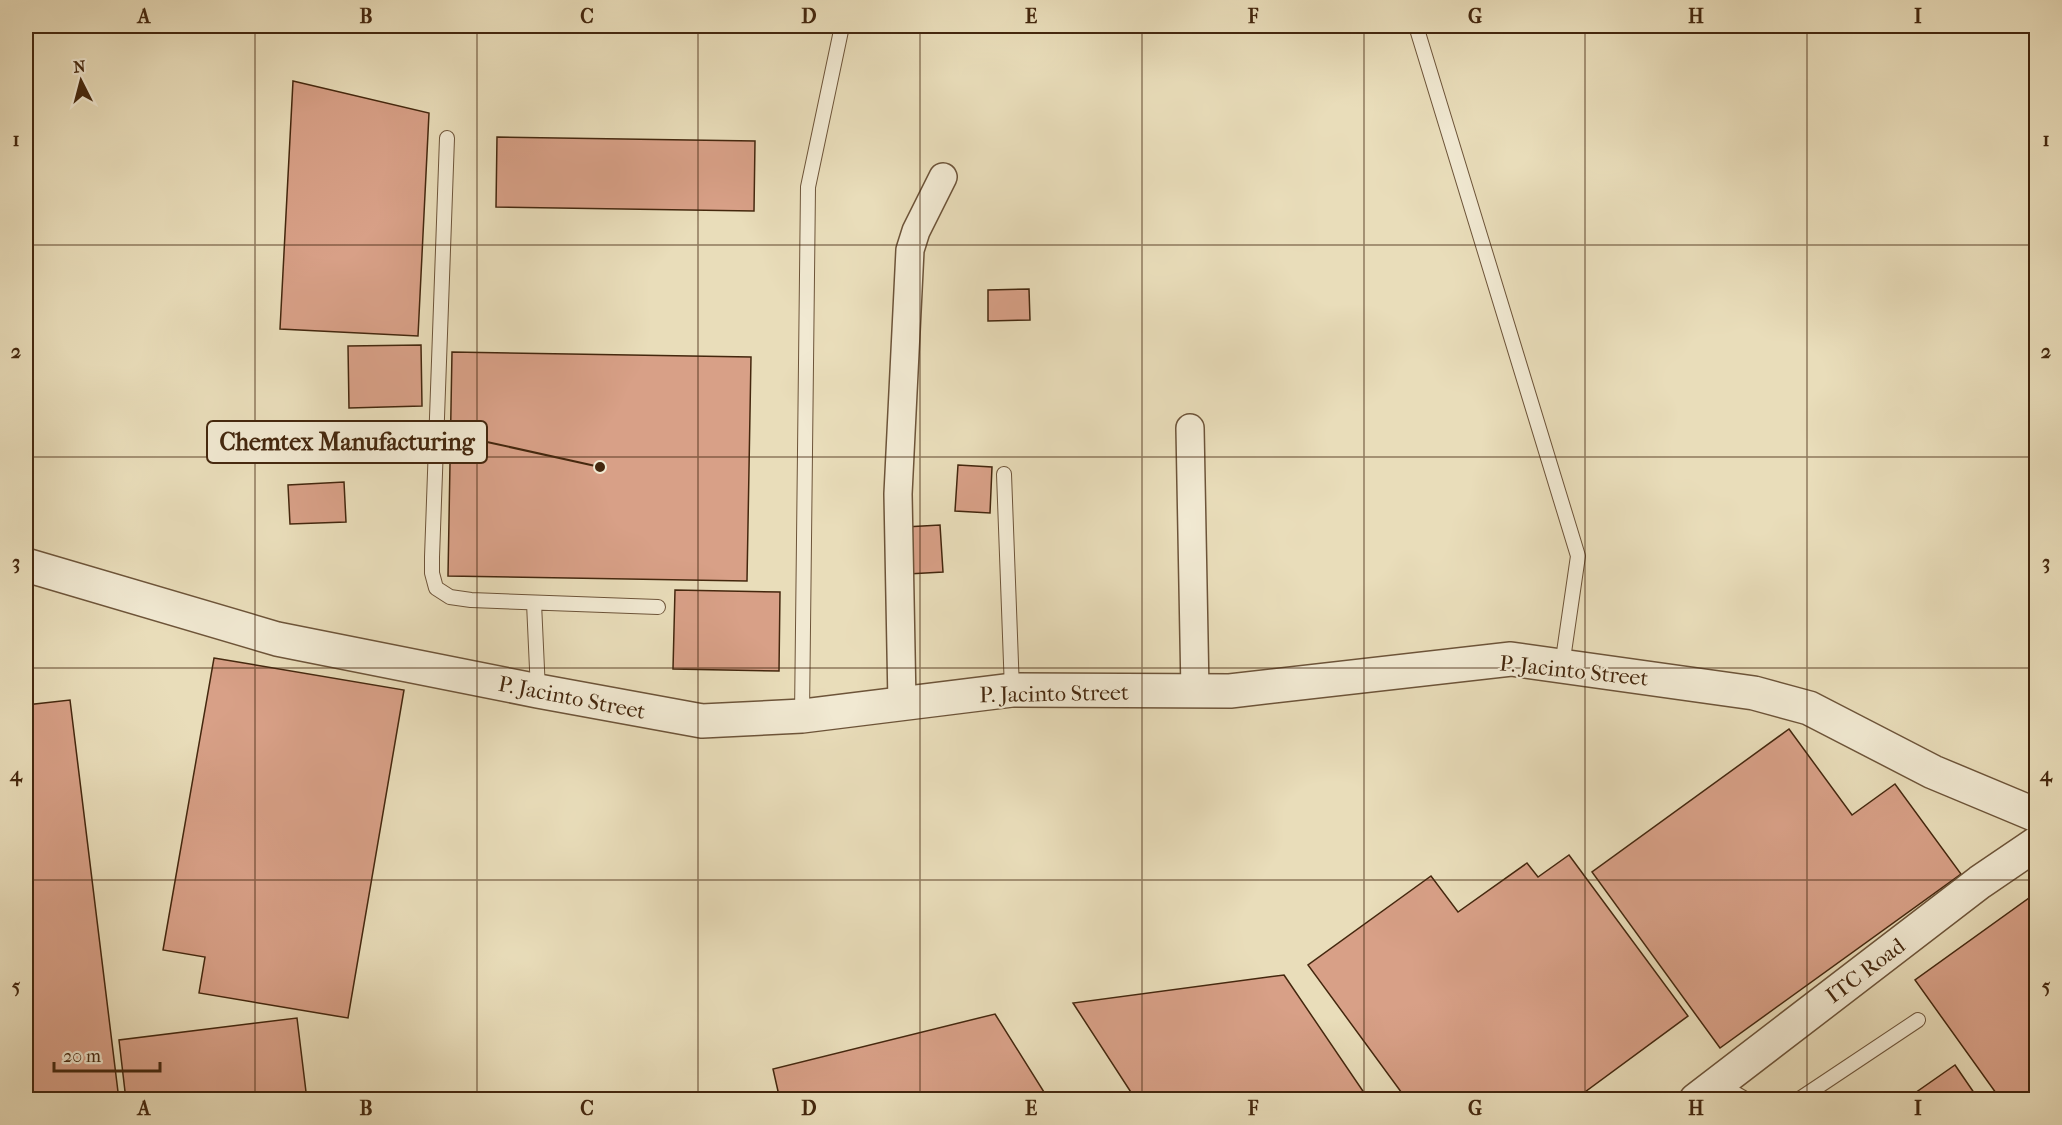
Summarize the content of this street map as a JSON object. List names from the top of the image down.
{
  "streets": {
    "street": ["P. Jacinto Street", "ITC Road"]
  },
  "places": ["Chemtex Manufacturing"],
  "scale_bar": "20 m",
  "north": "top",
  "grid": {
    "columns": [
      "A",
      "B",
      "C",
      "D",
      "E",
      "F",
      "G",
      "H",
      "I"
    ],
    "rows": [
      "1",
      "2",
      "3",
      "4",
      "5"
    ]
  }
}
